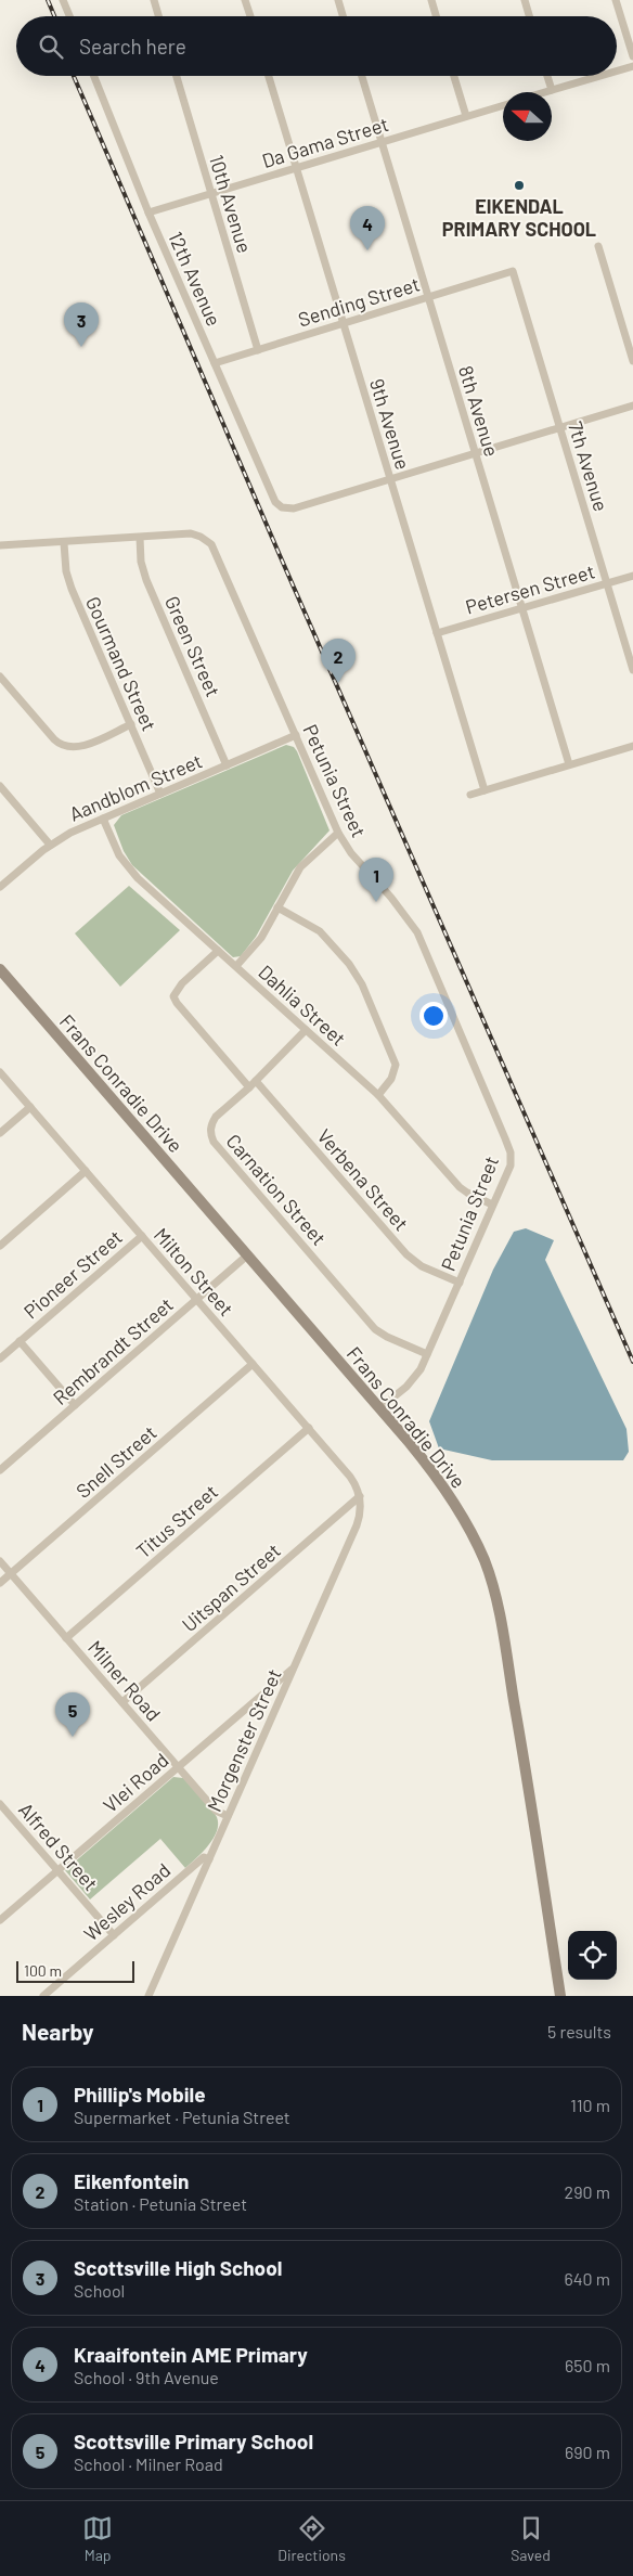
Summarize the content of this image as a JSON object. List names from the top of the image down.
{
  "streets": {
    "street": [
      "Da Gama Street",
      "10th Avenue",
      "12th Avenue",
      "Sending Street",
      "8th Avenue",
      "9th Avenue",
      "7th Avenue",
      "Petersen Street",
      "Green Street",
      "Gourmand Street",
      "Petunia Street",
      "Aandblom Street",
      "Dahlia Street",
      "Frans Conradie Drive",
      "Verbena Street",
      "Carnation Street",
      "Milton Street",
      "Pioneer Street",
      "Rembrandt Street",
      "Snell Street",
      "Titus Street",
      "Uitspan Street",
      "Milner Road",
      "Morgenster Street",
      "Vlei Road",
      "Alfred Street",
      "Wesley Road"
    ]
  },
  "crossings": [
    ["Da Gama Street", "10th Avenue"],
    ["Da Gama Street", "12th Avenue"],
    ["Da Gama Street", "8th Avenue"],
    ["Da Gama Street", "9th Avenue"],
    ["10th Avenue", "Sending Street"],
    ["12th Avenue", "Sending Street"],
    ["12th Avenue", "9th Avenue"],
    ["Sending Street", "8th Avenue"],
    ["Sending Street", "9th Avenue"],
    ["Sending Street", "7th Avenue"],
    ["8th Avenue", "Petersen Street"],
    ["9th Avenue", "Petersen Street"],
    ["7th Avenue", "Petersen Street"],
    ["Green Street", "Petunia Street"],
    ["Green Street", "Aandblom Street"],
    ["Gourmand Street", "Petunia Street"],
    ["Gourmand Street", "Aandblom Street"],
    ["Petunia Street", "Aandblom Street"],
    ["Petunia Street", "Dahlia Street"],
    ["Petunia Street", "Frans Conradie Drive"],
    ["Petunia Street", "Verbena Street"],
    ["Petunia Street", "Carnation Street"],
    ["Aandblom Street", "Dahlia Street"],
    ["Dahlia Street", "Verbena Street"],
    ["Dahlia Street", "Carnation Street"],
    ["Frans Conradie Drive", "Rembrandt Street"],
    ["Verbena Street", "Carnation Street"],
    ["Milton Street", "Pioneer Street"],
    ["Milton Street", "Rembrandt Street"],
    ["Milton Street", "Snell Street"],
    ["Milton Street", "Titus Street"],
    ["Milton Street", "Uitspan Street"],
    ["Milton Street", "Morgenster Street"],
    ["Snell Street", "Milner Road"],
    ["Titus Street", "Milner Road"],
    ["Uitspan Street", "Milner Road"],
    ["Uitspan Street", "Morgenster Street"],
    ["Milner Road", "Morgenster Street"],
    ["Milner Road", "Vlei Road"],
    ["Morgenster Street", "Vlei Road"],
    ["Morgenster Street", "Wesley Road"],
    ["Vlei Road", "Alfred Street"],
    ["Alfred Street", "Wesley Road"]
  ],
  "places": ["EIKENDAL PRIMARY SCHOOL"],
  "scale_bar": "100 m",
  "north": "left",
  "page": {
    "search": "Search here",
    "pins": [
      "4",
      "3",
      "2",
      "1",
      "5"
    ],
    "scale": "100 m",
    "heading": ["Nearby", "5 results"],
    "list": [
      {
        "mark": "1",
        "name": "Phillip's Mobile",
        "note": "Supermarket · Petunia Street",
        "value": "110 m"
      },
      {
        "mark": "2",
        "name": "Eikenfontein",
        "note": "Station · Petunia Street",
        "value": "290 m"
      },
      {
        "mark": "3",
        "name": "Scottsville High School",
        "note": "School",
        "value": "640 m"
      },
      {
        "mark": "4",
        "name": "Kraaifontein AME Primary",
        "note": "School · 9th Avenue",
        "value": "650 m"
      },
      {
        "mark": "5",
        "name": "Scottsville Primary School",
        "note": "School · Milner Road",
        "value": "690 m"
      }
    ],
    "nav": ["Map", "Directions", "Saved"]
  }
}
